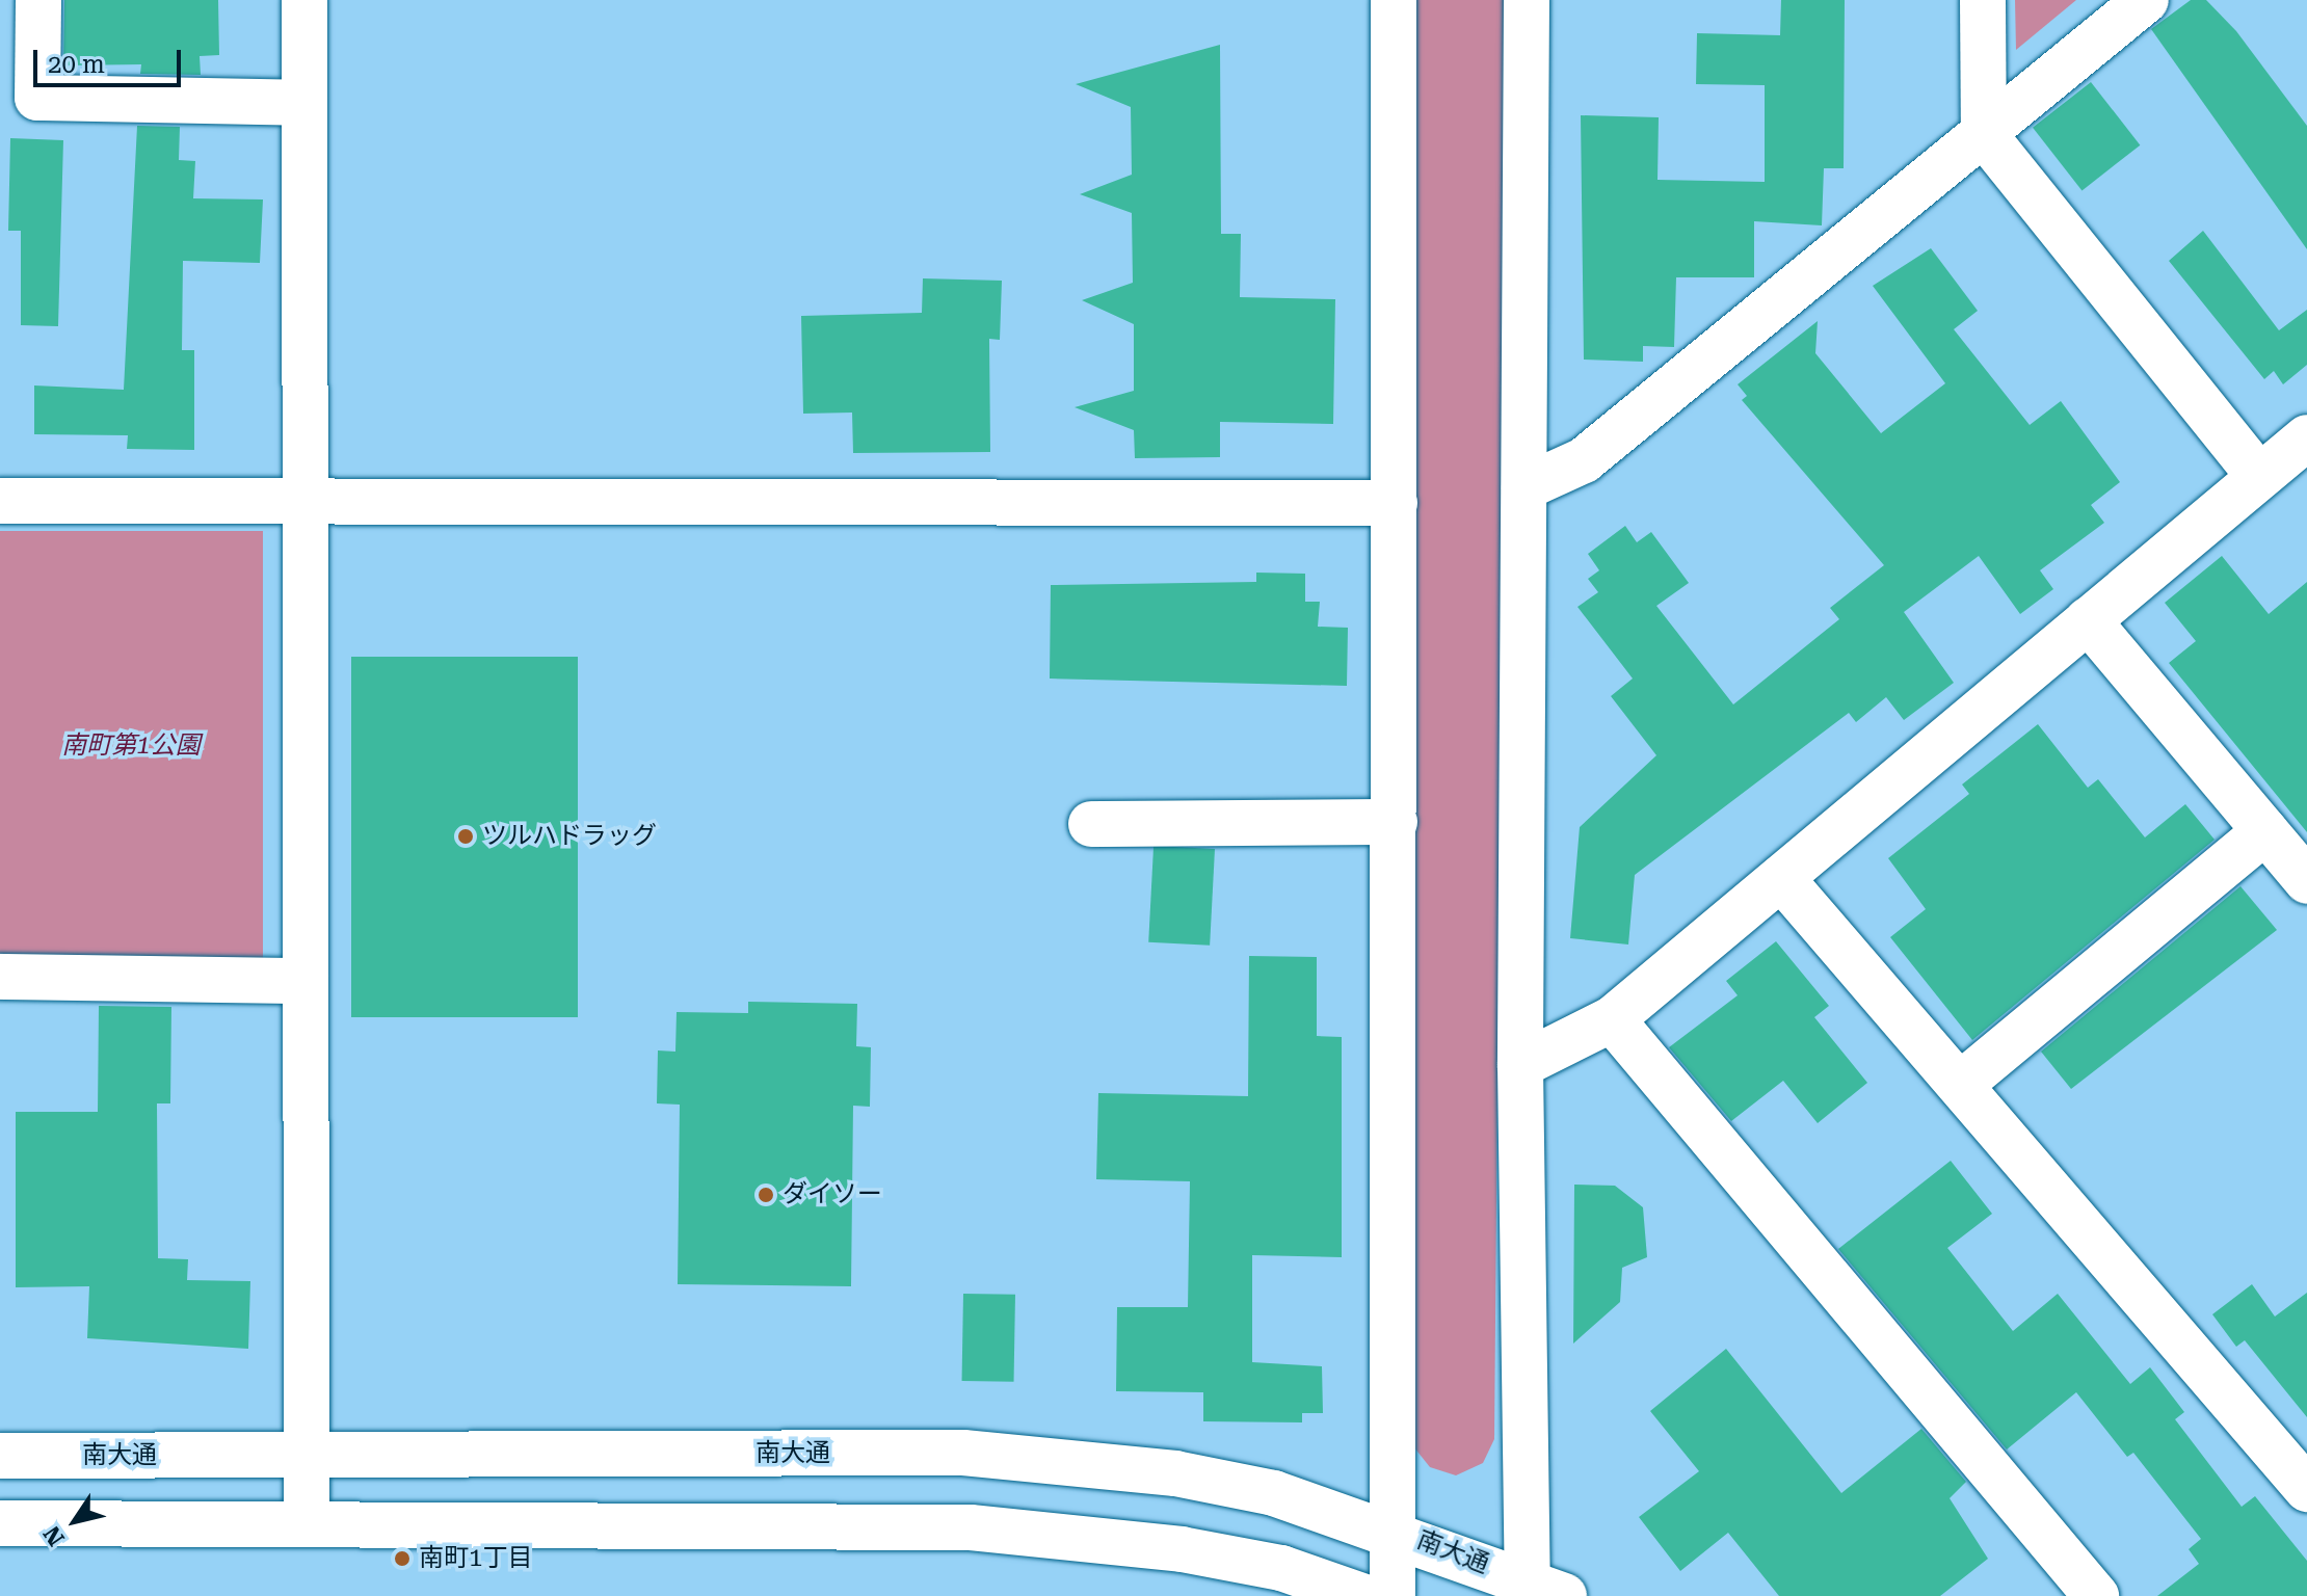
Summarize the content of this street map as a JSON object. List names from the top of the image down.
{
  "streets": {
    "street": ["南大通"]
  },
  "parks": ["南町第1公園"],
  "places": ["ツルハドラッグ", "ダイソー", "南町1丁目"],
  "scale_bar": "20 m",
  "north": "bottom left"
}
